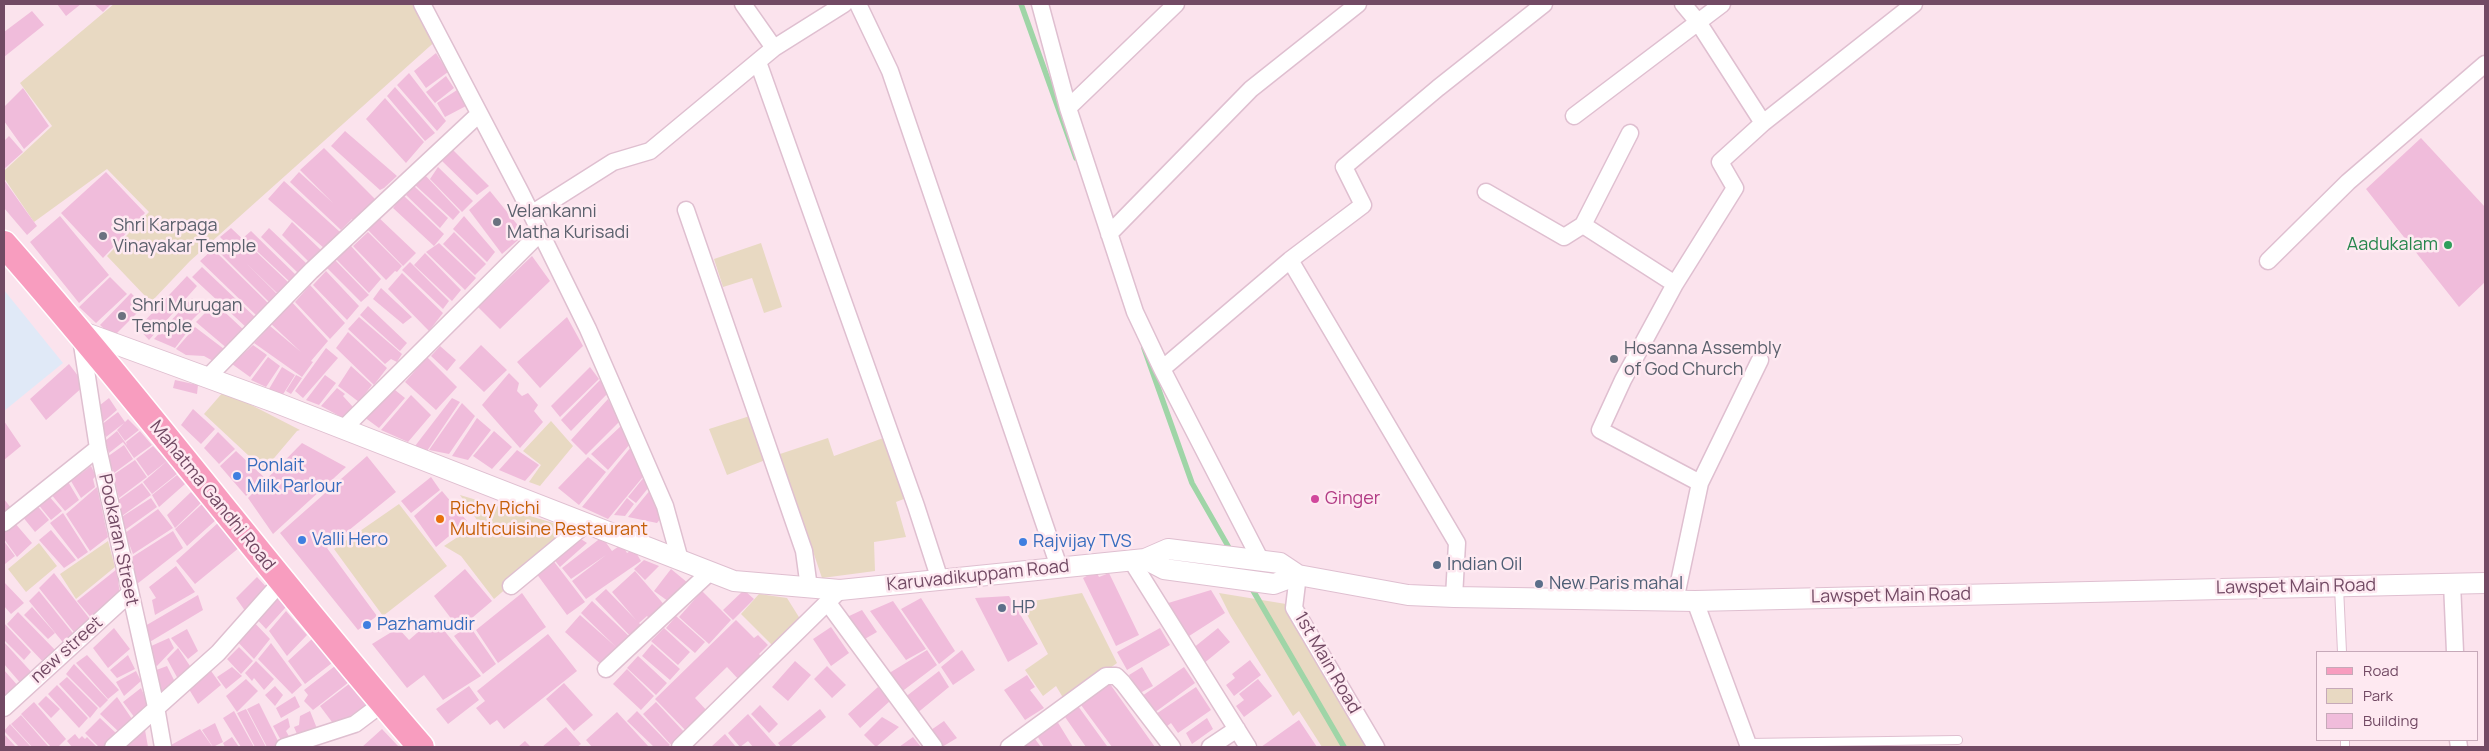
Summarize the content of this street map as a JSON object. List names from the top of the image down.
{
  "streets": {
    "main road": ["Mahatma Gandhi Road"],
    "street": [
      "Pookaran Street",
      "Karuvadikuppam Road",
      "Lawspet Main Road",
      "new street",
      "1st Main Road"
    ]
  },
  "crossings": [
    ["Mahatma Gandhi Road", "Pookaran Street"],
    ["Mahatma Gandhi Road", "Karuvadikuppam Road"],
    ["Pookaran Street", "Karuvadikuppam Road"],
    ["Pookaran Street", "new street"],
    ["Lawspet Main Road", "1st Main Road"]
  ],
  "places": [
    "Velankanni Matha Kurisadi",
    "Shri Karpaga Vinayakar Temple",
    "Aadukalam",
    "Shri Murugan Temple",
    "Hosanna Assembly of God Church",
    "Ponlait Milk Parlour",
    "Ginger",
    "Richy Richi Multicuisine Restaurant",
    "Valli Hero",
    "Rajvijay TVS",
    "Indian Oil",
    "New Paris mahal",
    "HP",
    "Pazhamudir"
  ],
  "legend": ["Road", "Park", "Building"]
}
